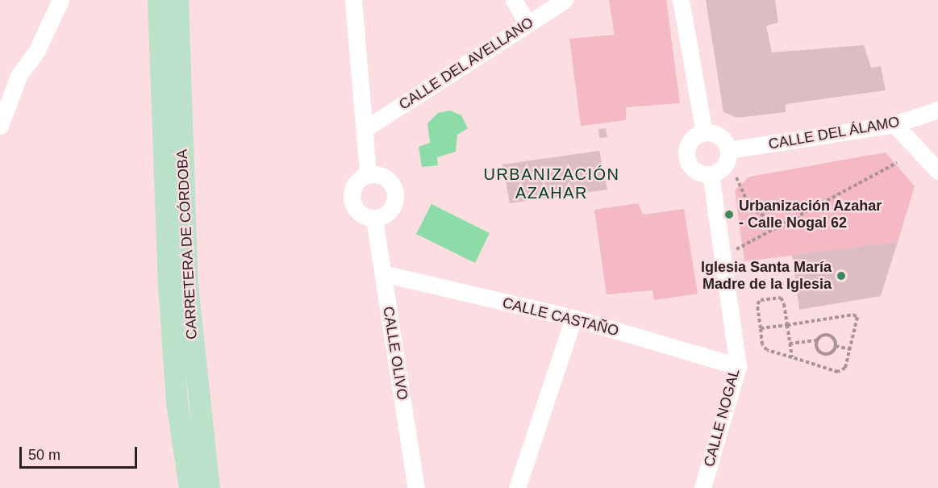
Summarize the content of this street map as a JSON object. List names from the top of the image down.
{
  "streets": {
    "main road": ["CARRETERA DE CÓRDOBA"],
    "street": [
      "CALLE DEL AVELLANO",
      "CALLE DEL ÁLAMO",
      "CALLE CASTAÑO",
      "CALLE OLIVO",
      "CALLE NOGAL"
    ]
  },
  "crossings": [
    ["CALLE DEL ÁLAMO", "CALLE NOGAL"],
    ["CALLE CASTAÑO", "CALLE OLIVO"],
    ["CALLE CASTAÑO", "CALLE NOGAL"]
  ],
  "districts": ["URBANIZACIÓN AZAHAR"],
  "places": ["Urbanización Azahar - Calle Nogal 62", "Iglesia Santa María Madre de la Iglesia"],
  "scale_bar": "50 m"
}
